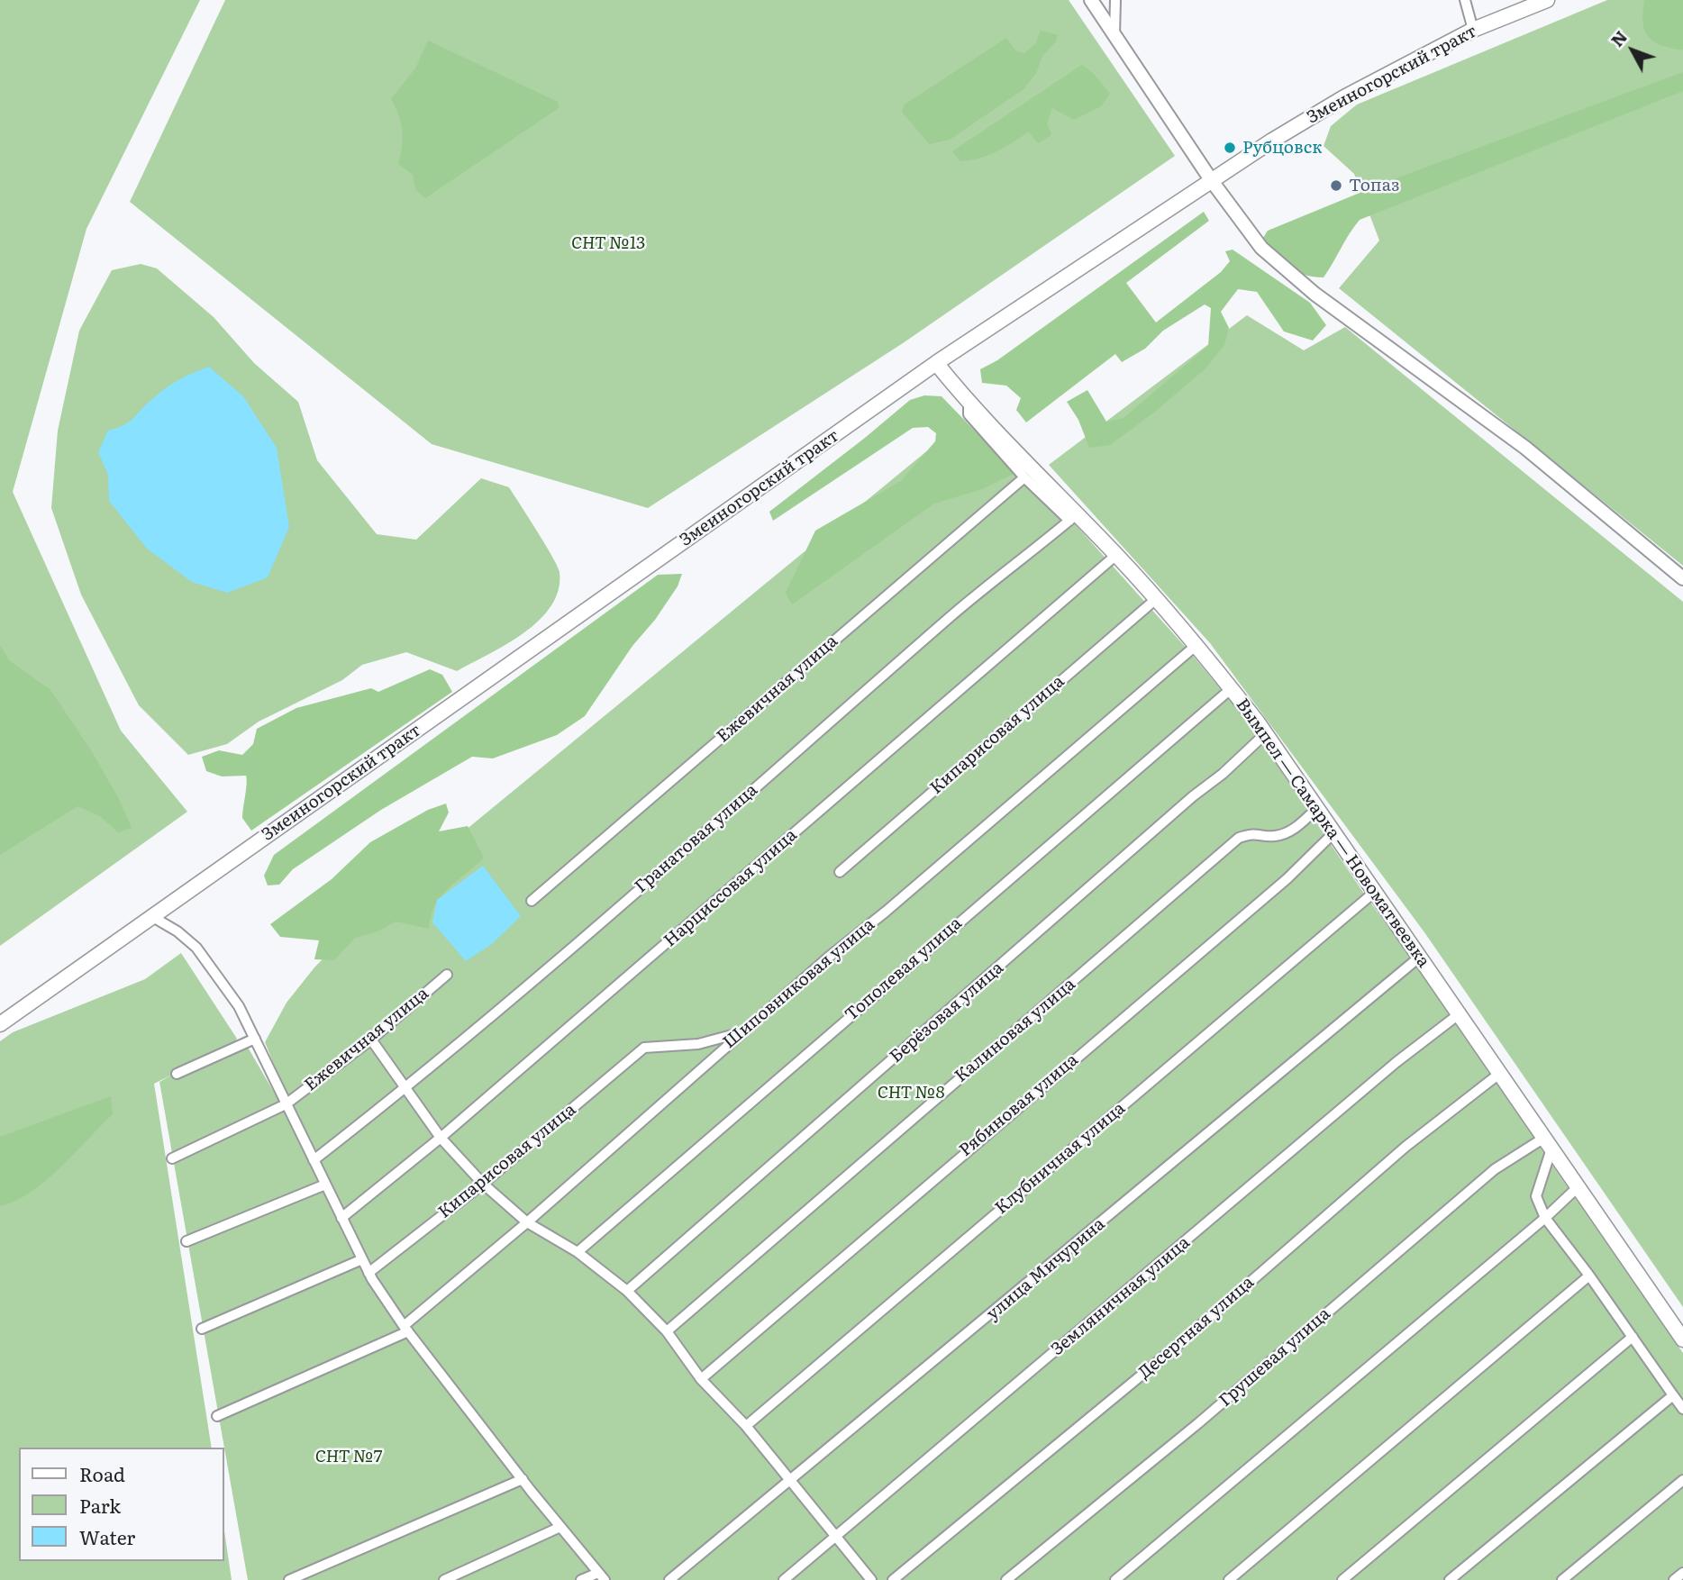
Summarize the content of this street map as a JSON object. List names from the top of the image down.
{
  "streets": {
    "main road": ["Змеиногорский тракт", "Вымпел — Самарка — Новоматвеевка"],
    "street": [
      "Ежевичная улица",
      "Кипарисовая улица",
      "Гранатовая улица",
      "Нарциссовая улица",
      "Тополевая улица",
      "Шиповниковая улица",
      "Берёзовая улица",
      "Калиновая улица",
      "Рябиновая улица",
      "Клубничная улица",
      "улица Мичурина",
      "Земляничная улица",
      "Десертная улица",
      "Грушевая улица"
    ]
  },
  "crossings": [
    ["Змеиногорский тракт", "Вымпел — Самарка — Новоматвеевка"],
    ["Кипарисовая улица", "Вымпел — Самарка — Новоматвеевка"],
    ["Кипарисовая улица", "Шиповниковая улица"],
    ["Вымпел — Самарка — Новоматвеевка", "Гранатовая улица"],
    ["Вымпел — Самарка — Новоматвеевка", "Нарциссовая улица"],
    ["Вымпел — Самарка — Новоматвеевка", "Тополевая улица"],
    ["Вымпел — Самарка — Новоматвеевка", "Шиповниковая улица"],
    ["Вымпел — Самарка — Новоматвеевка", "Берёзовая улица"],
    ["Вымпел — Самарка — Новоматвеевка", "Калиновая улица"],
    ["Вымпел — Самарка — Новоматвеевка", "Рябиновая улица"],
    ["Вымпел — Самарка — Новоматвеевка", "Клубничная улица"],
    ["Вымпел — Самарка — Новоматвеевка", "улица Мичурина"],
    ["Вымпел — Самарка — Новоматвеевка", "Земляничная улица"],
    ["Вымпел — Самарка — Новоматвеевка", "Десертная улица"],
    ["Вымпел — Самарка — Новоматвеевка", "Грушевая улица"]
  ],
  "parks": ["СНТ №13", "СНТ №8", "СНТ №7"],
  "places": ["Рубцовск", "Топаз"],
  "legend": ["Road", "Park", "Water"],
  "north": "top left"
}
